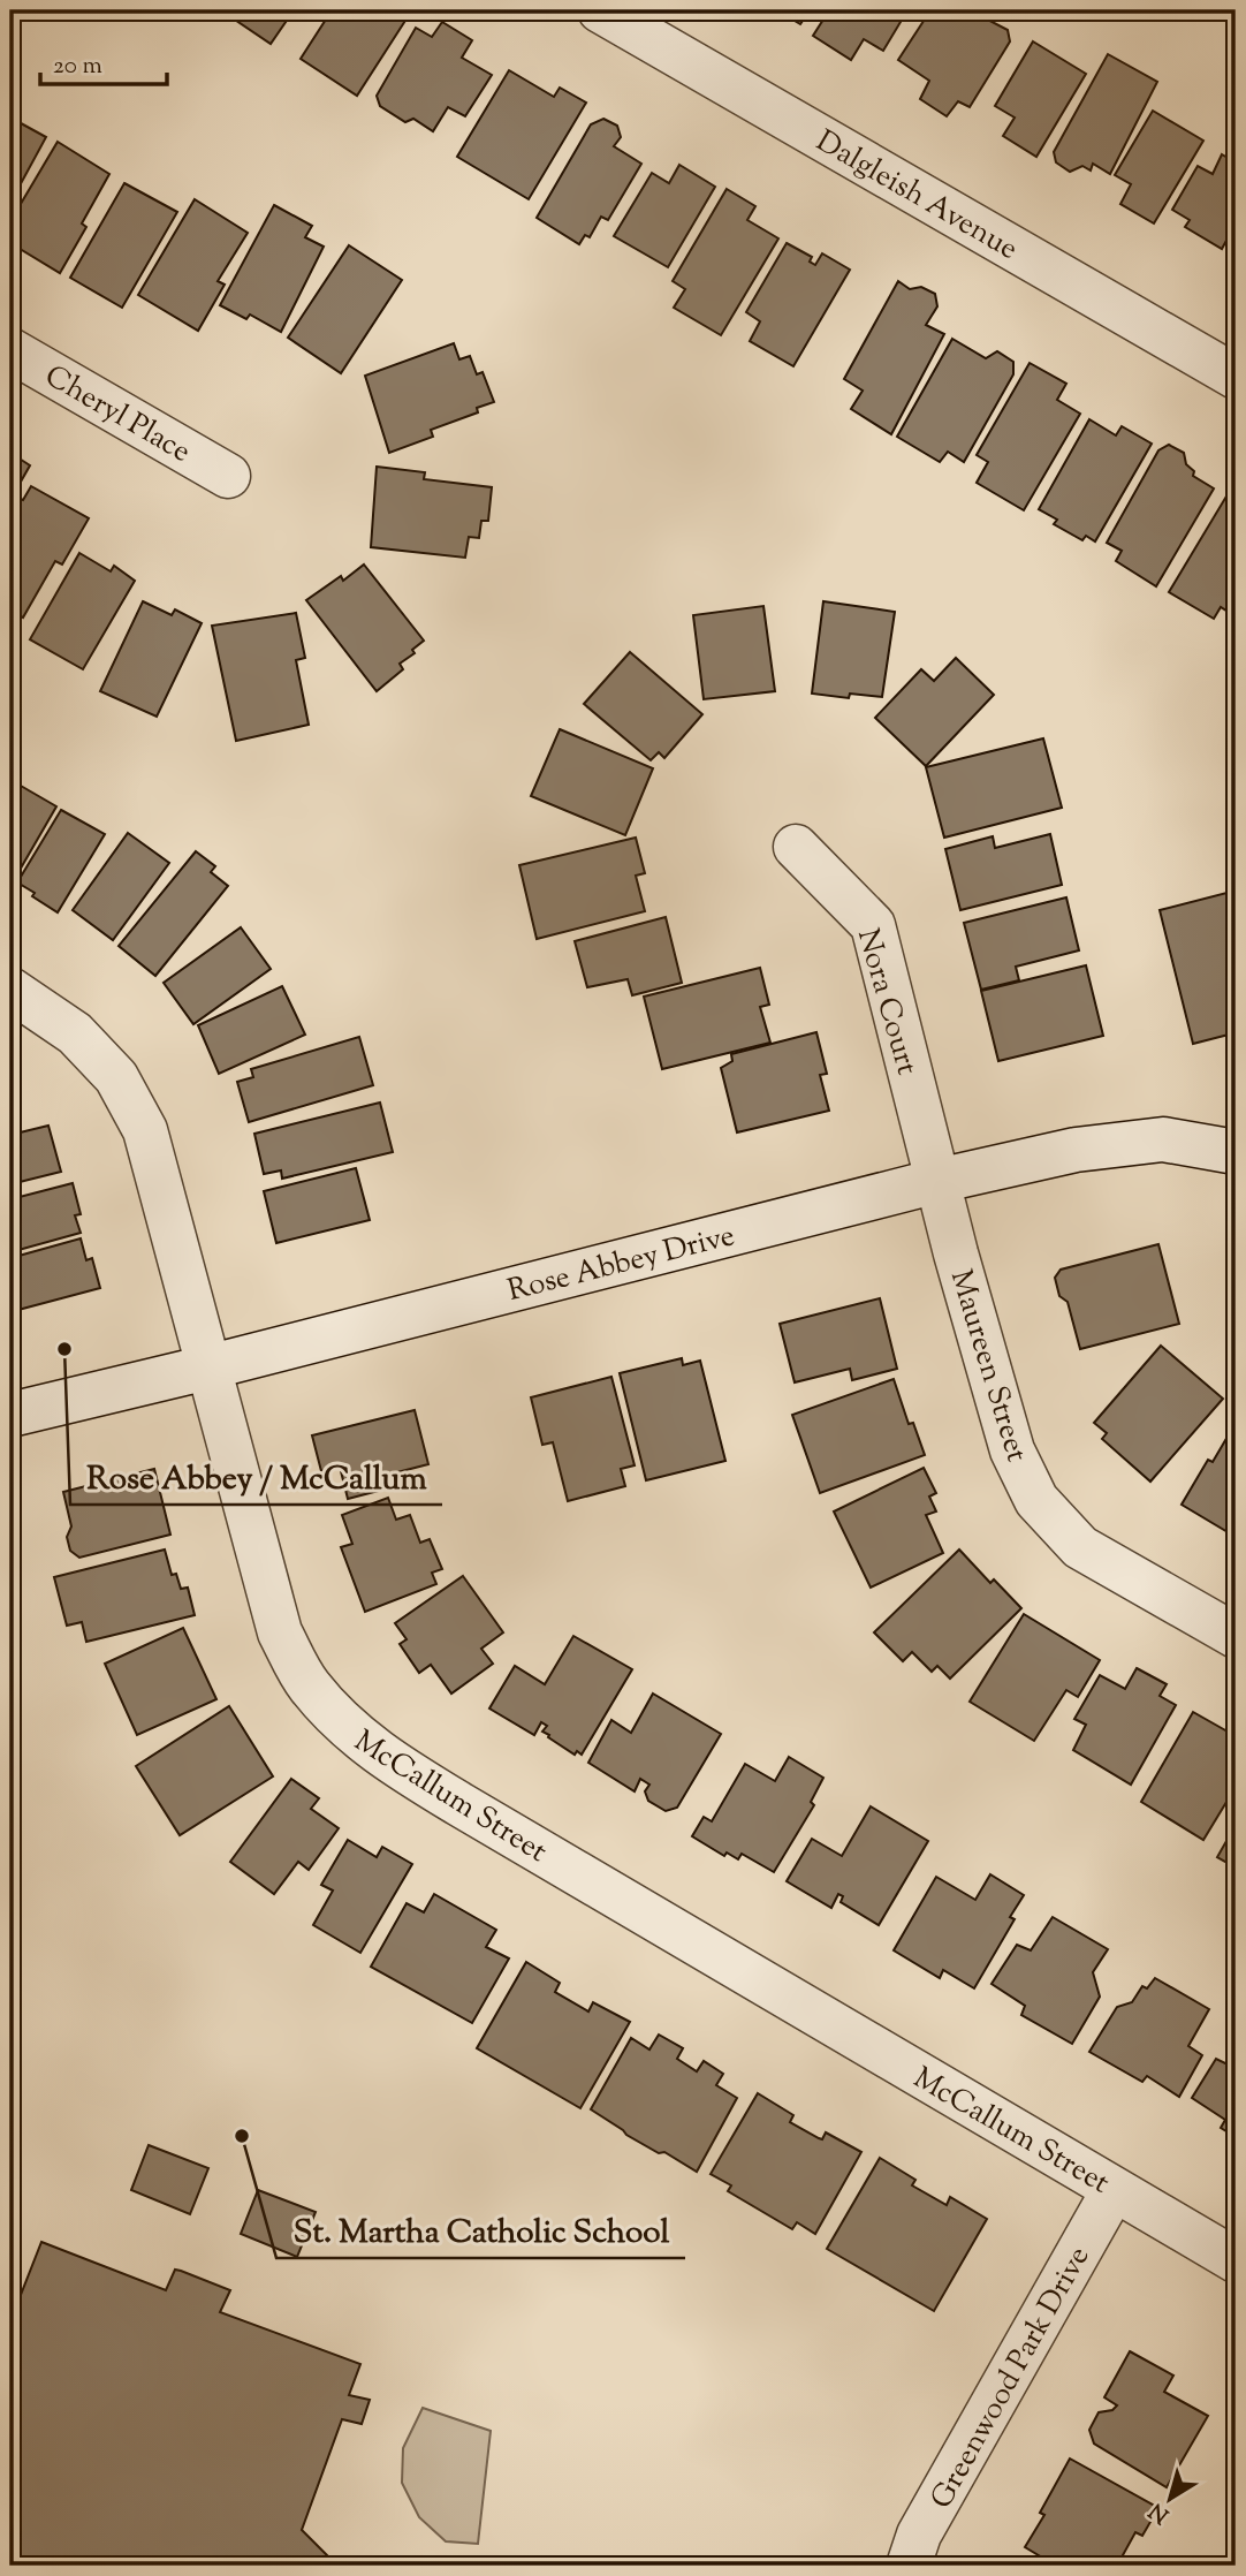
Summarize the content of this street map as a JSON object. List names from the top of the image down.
{
  "streets": {
    "street": [
      "Dalgleish Avenue",
      "Cheryl Place",
      "Nora Court",
      "Rose Abbey Drive",
      "Maureen Street",
      "McCallum Street",
      "Greenwood Park Drive"
    ]
  },
  "crossings": [
    ["Nora Court", "Rose Abbey Drive"],
    ["Nora Court", "Maureen Street"],
    ["Rose Abbey Drive", "Maureen Street"],
    ["Rose Abbey Drive", "McCallum Street"],
    ["McCallum Street", "Greenwood Park Drive"]
  ],
  "places": ["Rose Abbey / McCallum", "St. Martha Catholic School"],
  "scale_bar": "20 m",
  "north": "bottom left"
}
